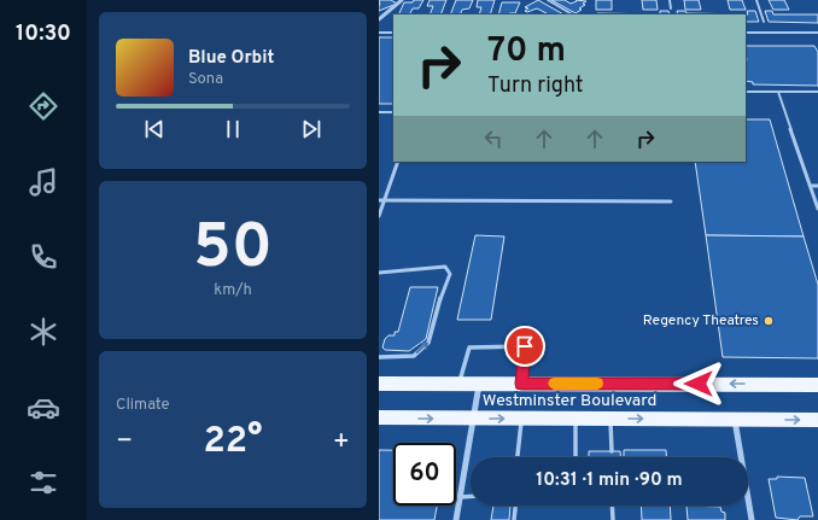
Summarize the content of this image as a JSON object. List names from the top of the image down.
{
  "streets": {
    "main road": ["Westminster Boulevard"]
  },
  "places": ["Regency Theatres"],
  "page": {
    "tabs": "10:30",
    "turn": ["70 m", "Turn right"],
    "song": ["Blue Orbit", "Sona"],
    "tile": [
      ["50", "km/h"],
      "Climate"
    ],
    "heat": ["−", "22°", "+"],
    "limit": "60",
    "trip": "10:31 · 1 min · 90 m"
  }
}
